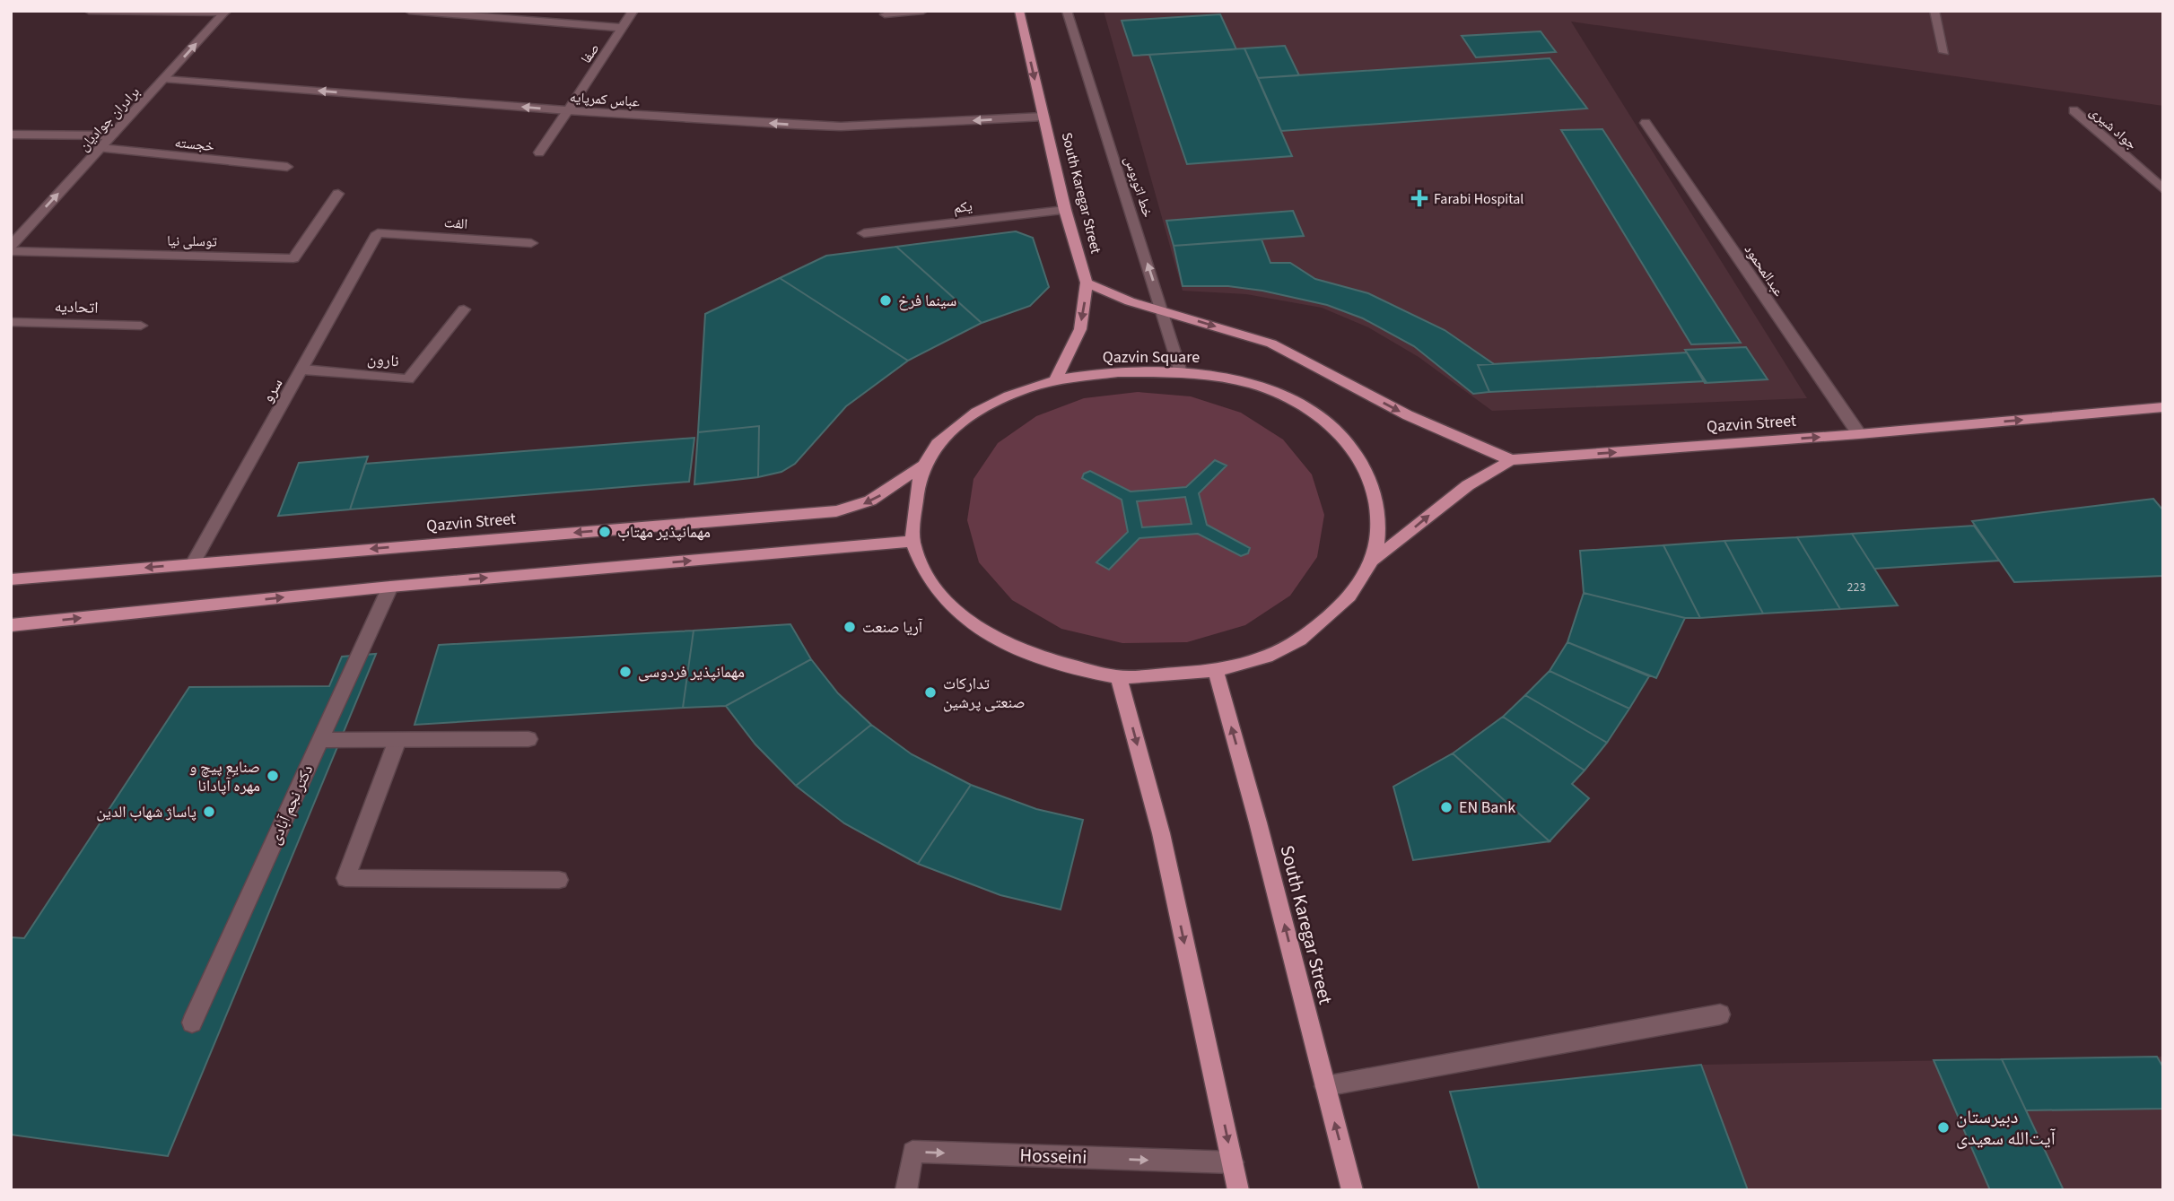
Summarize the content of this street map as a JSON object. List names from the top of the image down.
{
  "streets": {
    "main road": ["South Karegar Street", "Qazvin Square", "Qazvin Street"],
    "street": [
      "صفا",
      "عباس کمرپایه",
      "برادران جوادیان",
      "جواد شیری",
      "خجسته",
      "خط اتوبوس",
      "یکم",
      "الفت",
      "توسلی نیا",
      "عبدالمحمود",
      "اتحادیه",
      "نارون",
      "سرو",
      "دکتر نجم آبادی",
      "Hosseini"
    ]
  },
  "crossings": [
    ["صفا", "عباس کمرپایه"],
    ["عباس کمرپایه", "برادران جوادیان"],
    ["عباس کمرپایه", "South Karegar Street"],
    ["برادران جوادیان", "خجسته"],
    ["خط اتوبوس", "Qazvin Square"],
    ["South Karegar Street", "یکم"],
    ["South Karegar Street", "Qazvin Square"],
    ["الفت", "سرو"],
    ["عبدالمحمود", "Qazvin Street"],
    ["Qazvin Square", "Qazvin Street"],
    ["نارون", "سرو"],
    ["سرو", "Qazvin Street"]
  ],
  "one_way": ["برادران جوادیان", "خط اتوبوس", "Hosseini"],
  "places": {
    "health": ["Farabi Hospital"],
    "other": [
      "سینما فرخ",
      "مهمانپذیر مهتاب",
      "آریا صنعت",
      "مهمانپذیر فردوسی",
      "تدارکات صنعتی پرشین",
      "صنایع پیچ و مهره آپادانا",
      "EN Bank",
      "پاساژ شهاب الدین",
      "دبیرستان آیت‌الله سعیدی"
    ]
  },
  "house_numbers": ["223"]
}
